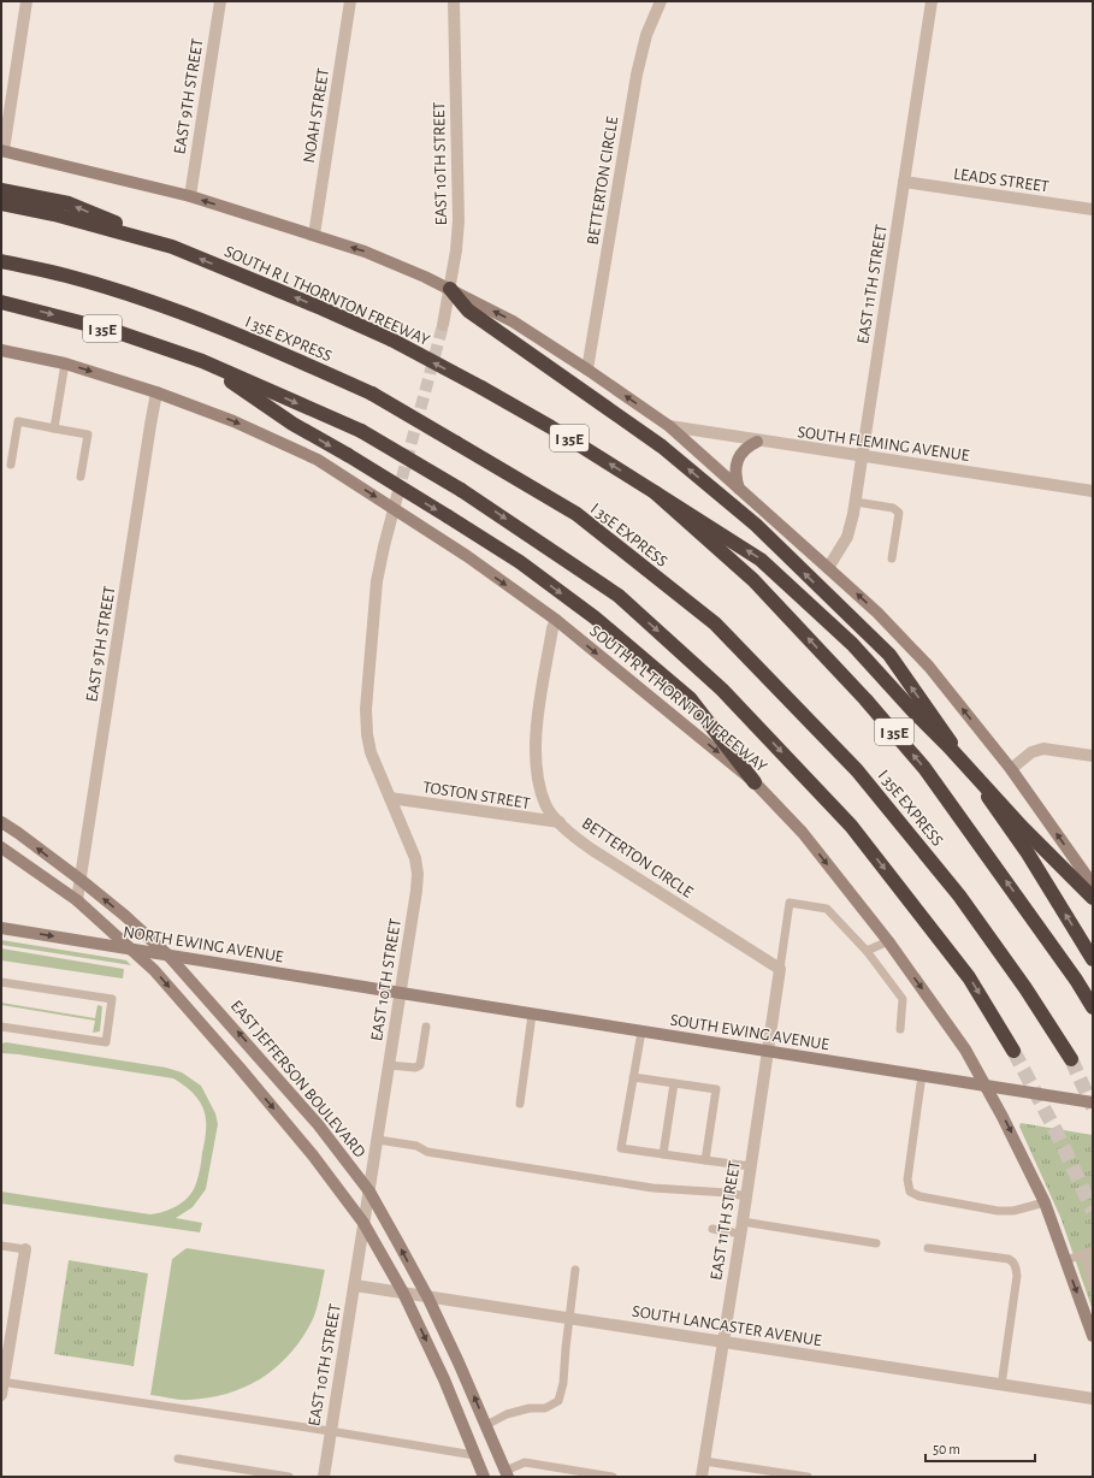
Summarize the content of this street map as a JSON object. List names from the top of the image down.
{
  "streets": {
    "highway": ["SOUTH R L THORNTON FREEWAY", "I 35E", "I 35E EXPRESS"],
    "main road": ["NORTH EWING AVENUE", "SOUTH EWING AVENUE", "EAST JEFFERSON BOULEVARD"],
    "street": [
      "EAST 9TH STREET",
      "NOAH STREET",
      "EAST 10TH STREET",
      "LEADS STREET",
      "BETTERTON CIRCLE",
      "EAST 11TH STREET",
      "SOUTH FLEMING AVENUE",
      "TOSTON STREET",
      "SOUTH LANCASTER AVENUE"
    ]
  },
  "crossings": [
    ["EAST 9TH STREET", "SOUTH R L THORNTON FREEWAY"],
    ["EAST 9TH STREET", "EAST JEFFERSON BOULEVARD"],
    ["EAST 10TH STREET", "SOUTH R L THORNTON FREEWAY"],
    ["EAST 10TH STREET", "TOSTON STREET"],
    ["EAST 10TH STREET", "NORTH EWING AVENUE"],
    ["EAST 10TH STREET", "SOUTH EWING AVENUE"],
    ["EAST 10TH STREET", "EAST JEFFERSON BOULEVARD"],
    ["EAST 10TH STREET", "SOUTH LANCASTER AVENUE"],
    ["LEADS STREET", "EAST 11TH STREET"],
    ["BETTERTON CIRCLE", "EAST 11TH STREET"],
    ["BETTERTON CIRCLE", "SOUTH R L THORNTON FREEWAY"],
    ["BETTERTON CIRCLE", "TOSTON STREET"],
    ["EAST 11TH STREET", "SOUTH FLEMING AVENUE"],
    ["EAST 11TH STREET", "SOUTH EWING AVENUE"],
    ["EAST 11TH STREET", "SOUTH LANCASTER AVENUE"],
    ["SOUTH R L THORNTON FREEWAY", "SOUTH EWING AVENUE"],
    ["NORTH EWING AVENUE", "SOUTH EWING AVENUE"],
    ["NORTH EWING AVENUE", "EAST JEFFERSON BOULEVARD"],
    ["EAST JEFFERSON BOULEVARD", "SOUTH LANCASTER AVENUE"]
  ],
  "scale_bar": "50 m"
}
